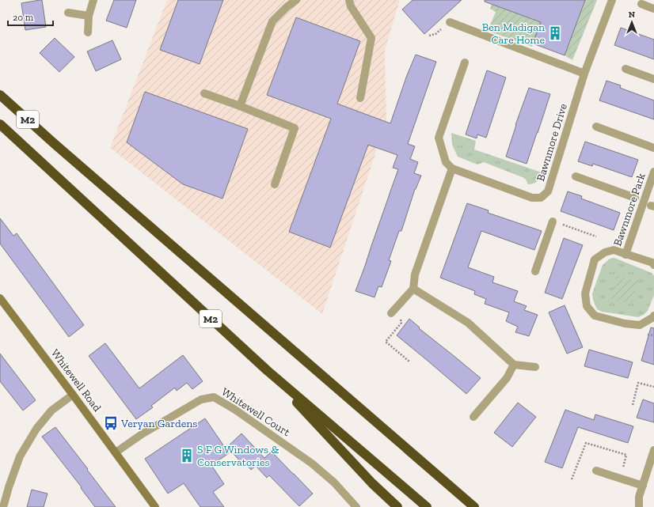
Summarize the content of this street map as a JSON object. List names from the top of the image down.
{
  "streets": {
    "highway": ["M2"],
    "street": [
      "Bawnmore Drive",
      "Bawnmore Park",
      "Whitewell Road",
      "Whitewell Court"
    ]
  },
  "crossings": [
    ["Whitewell Road", "Whitewell Court"]
  ],
  "places": {
    "building": ["Ben Madigan Care Home", "S F G Windows & Conservatories"],
    "bus stop": ["Veryan Gardens"]
  },
  "scale_bar": "20 m",
  "north": "top"
}
